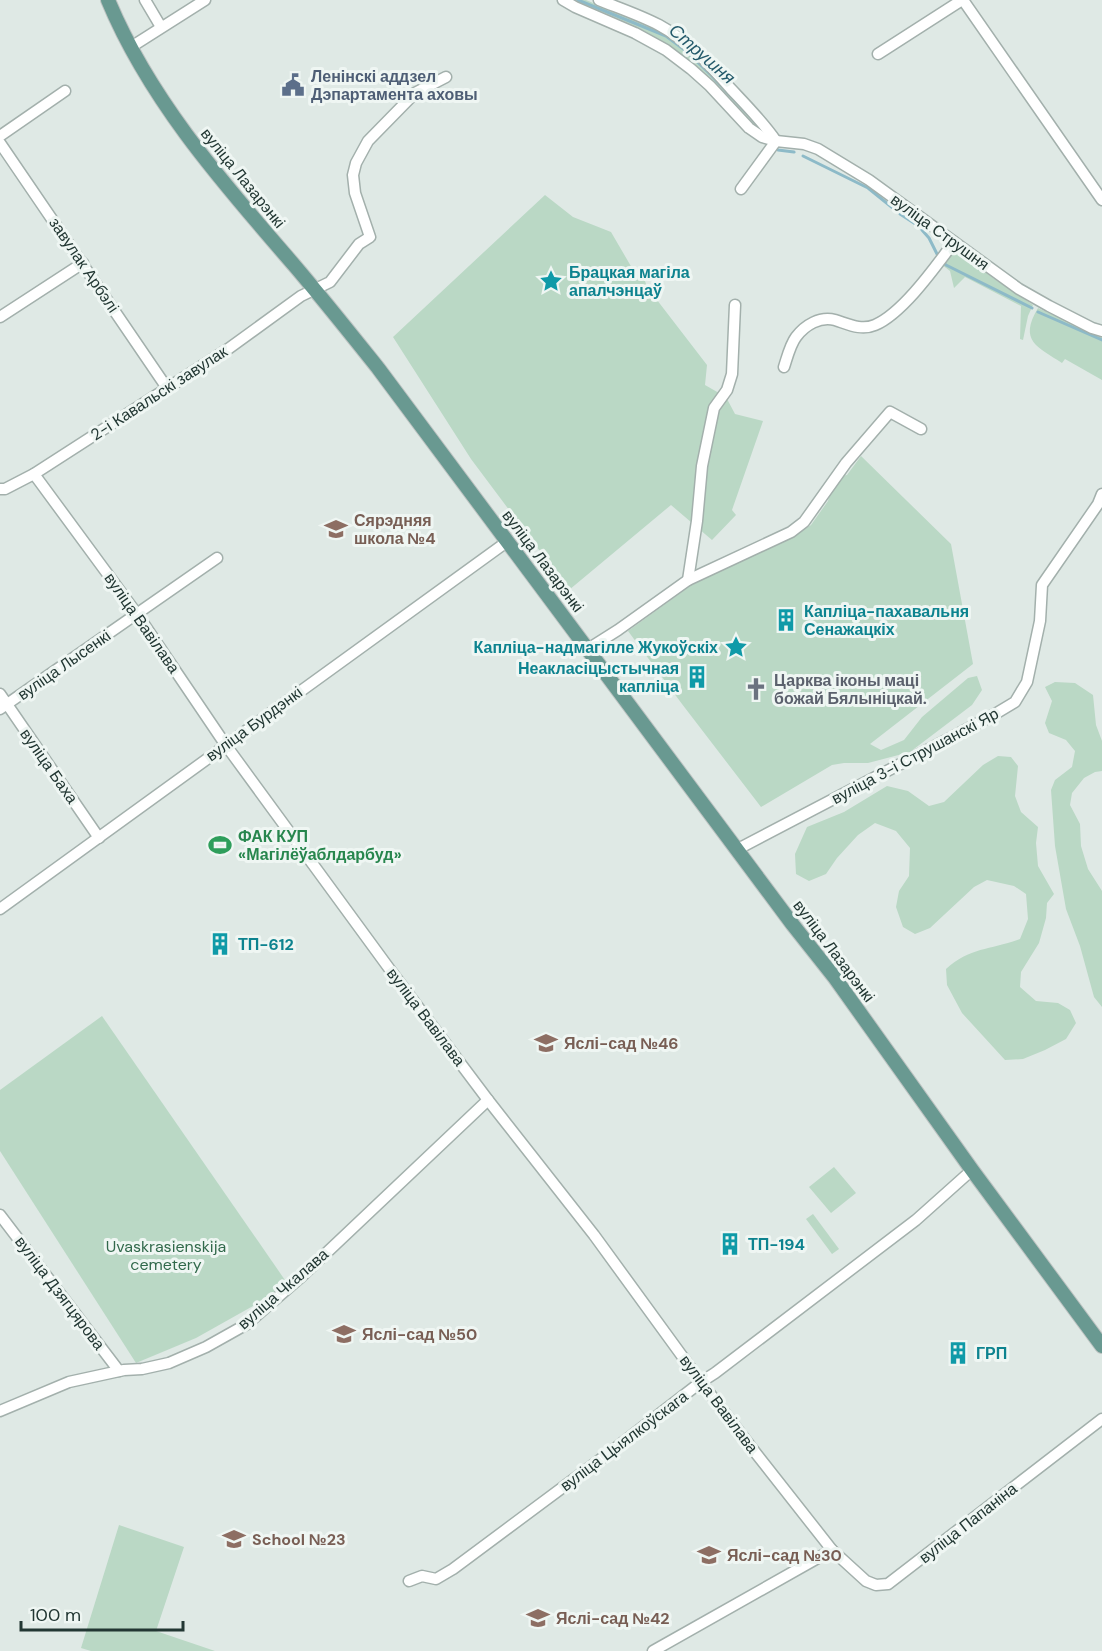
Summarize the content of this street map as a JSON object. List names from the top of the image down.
{
  "streets": {
    "main road": ["вуліца Лазарэнкі"],
    "street": [
      "вуліца Струшня",
      "завулак Арбэлі",
      "2-і Кавальскі завулак",
      "вуліца Вавілава",
      "вуліца Лысенкі",
      "вуліца Бурдэнкі",
      "вуліца 3-і Струшанскі Яр",
      "вуліца Баха",
      "вуліца Чкалава",
      "вуліца Дзягцярова",
      "вуліца Цыялкоўскага",
      "вуліца Папаніна"
    ]
  },
  "crossings": [
    ["вуліца Лазарэнкі", "2-і Кавальскі завулак"],
    ["вуліца Лазарэнкі", "вуліца Бурдэнкі"],
    ["вуліца Лазарэнкі", "вуліца 3-і Струшанскі Яр"],
    ["вуліца Лазарэнкі", "вуліца Цыялкоўскага"],
    ["завулак Арбэлі", "2-і Кавальскі завулак"],
    ["2-і Кавальскі завулак", "вуліца Вавілава"],
    ["вуліца Вавілава", "вуліца Лысенкі"],
    ["вуліца Вавілава", "вуліца Бурдэнкі"],
    ["вуліца Вавілава", "вуліца Чкалава"],
    ["вуліца Вавілава", "вуліца Цыялкоўскага"],
    ["вуліца Вавілава", "вуліца Папаніна"],
    ["вуліца Лысенкі", "вуліца Баха"],
    ["вуліца Бурдэнкі", "вуліца Баха"],
    ["вуліца Чкалава", "вуліца Дзягцярова"]
  ],
  "water": ["Струшня"],
  "parks": ["Uvaskrasienskija cemetery"],
  "places": {
    "public building": ["Ленінскі аддзел Дэпартамента аховы"],
    "place": ["Брацкая магіла апалчэнцаў", "Капліца-надмагілле Жукоўскіх"],
    "school or university": [
      "Сярэдняя школа №4",
      "Яслі-сад №46",
      "Яслі-сад №50",
      "School №23",
      "Яслі-сад №30",
      "Яслі-сад №42"
    ],
    "building": [
      "Капліца-пахавальня Сенажацкіх",
      "Неакласіцыстычная капліца",
      "ТП-612",
      "ТП-194",
      "ГРП"
    ],
    "church": ["Царква іконы маці божай Бялыніцкай."],
    "sports": ["ФАК КУП «Магілёўаблдарбуд»"]
  },
  "scale_bar": "100 m"
}
